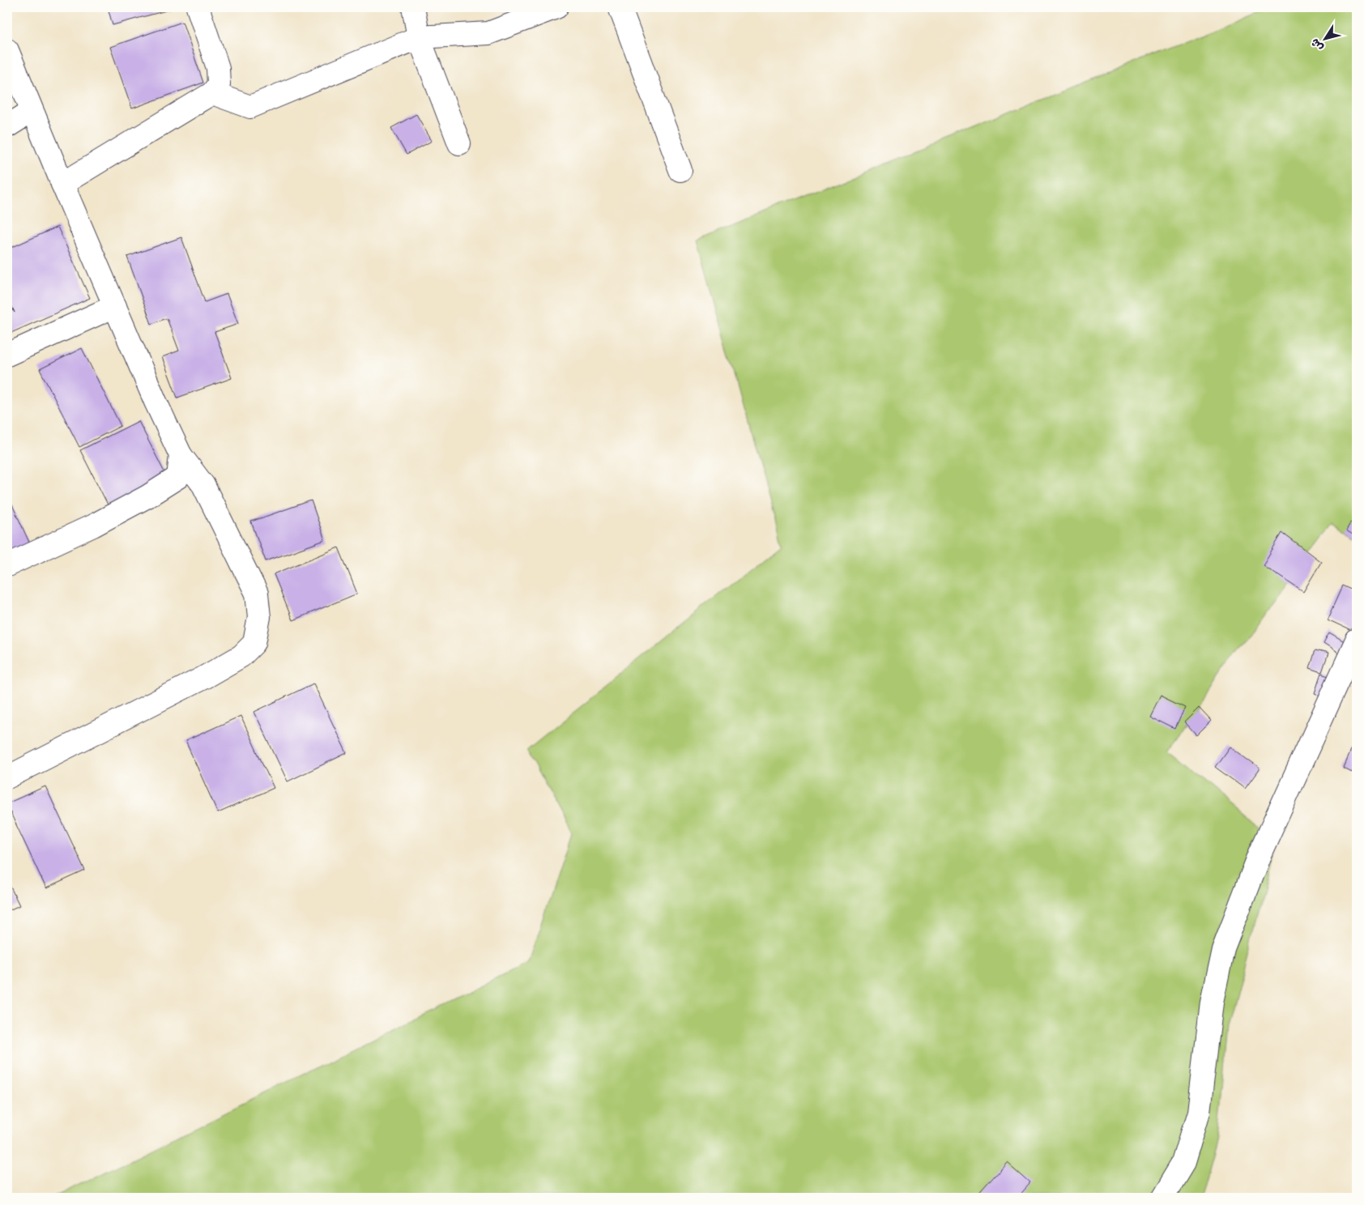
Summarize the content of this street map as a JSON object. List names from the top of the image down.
{
  "north": "bottom left"
}
